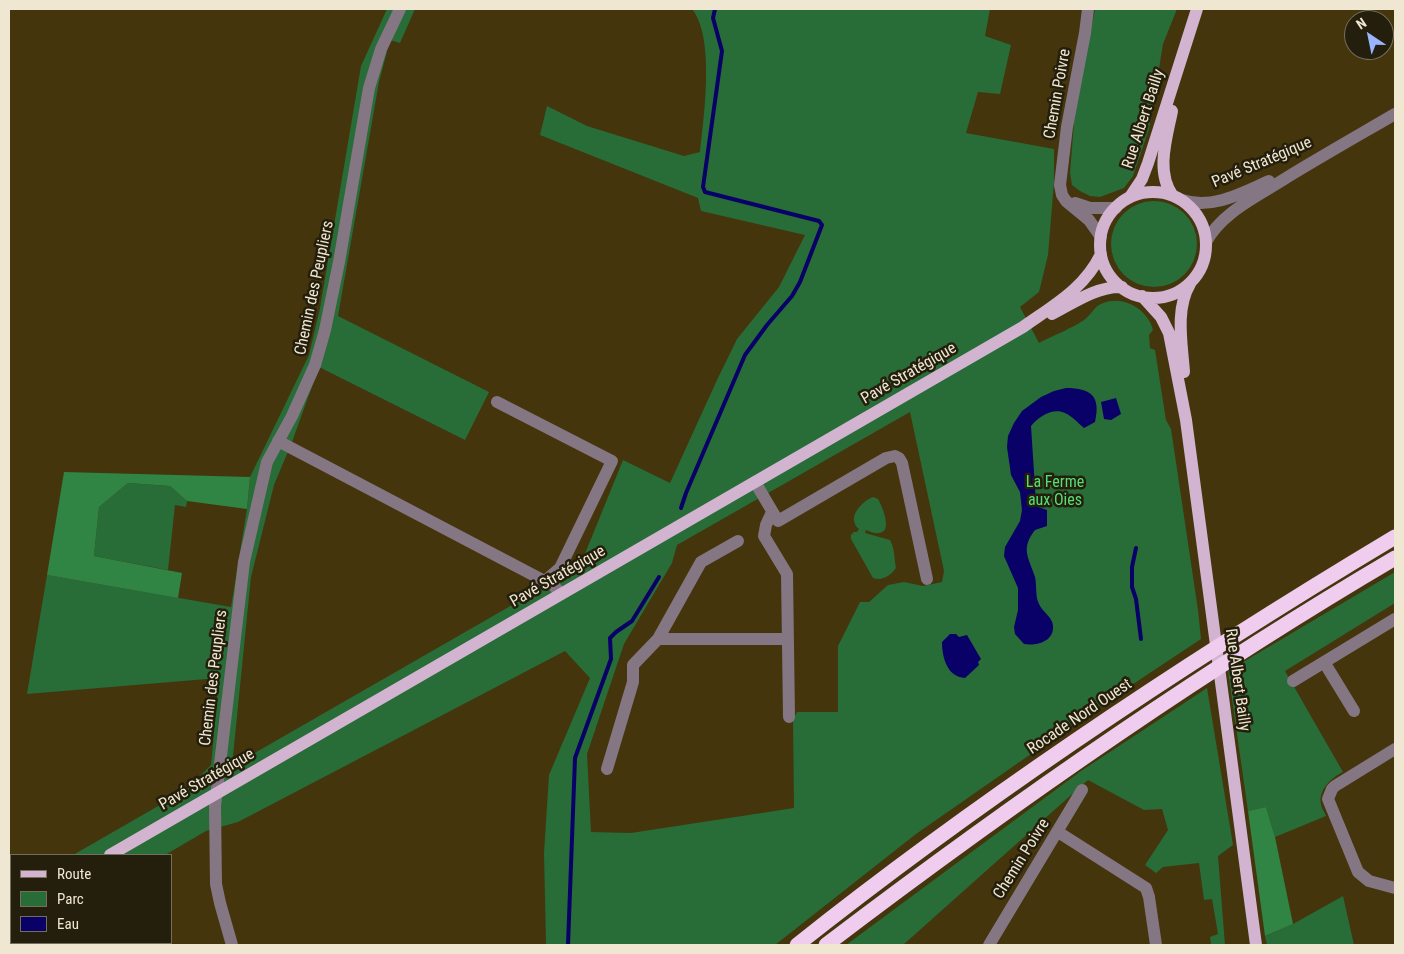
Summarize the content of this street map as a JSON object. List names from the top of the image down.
{
  "streets": {
    "highway": ["Rocade Nord Ouest"],
    "main road": ["Rue Albert Bailly", "Pavé Stratégique"],
    "street": ["Chemin Poivre", "Chemin des Peupliers"]
  },
  "crossings": [
    ["Rue Albert Bailly", "Pavé Stratégique"],
    ["Pavé Stratégique", "Chemin des Peupliers"]
  ],
  "parks": ["La Ferme aux Oies"],
  "legend": ["Route", "Parc", "Eau"],
  "north": "top left"
}
